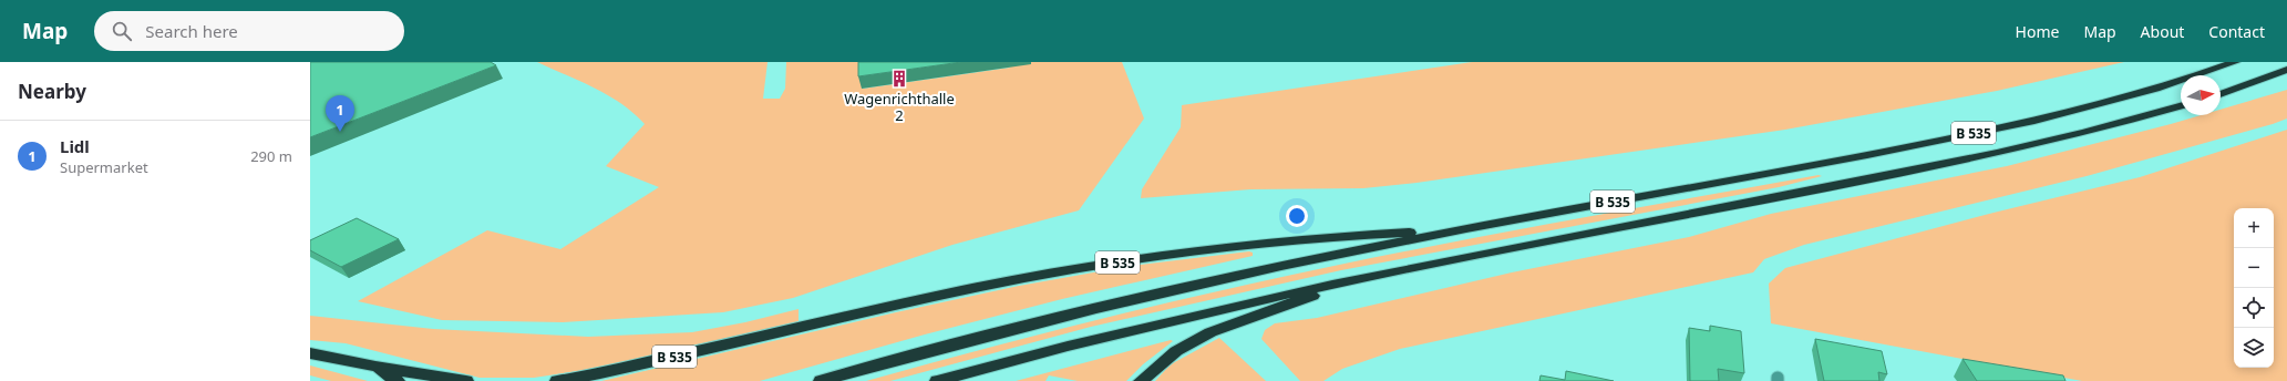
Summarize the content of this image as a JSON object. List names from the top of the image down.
{
  "streets": {
    "highway": ["B 535"]
  },
  "places": {
    "building": ["Wagenrichthalle 2"]
  },
  "north": "right",
  "page": {
    "header": "Map",
    "search": "Search here",
    "nav": [
      "Home",
      "Map",
      "About",
      "Contact"
    ],
    "heading": "Nearby",
    "pins": "1",
    "list": [
      {
        "mark": "1",
        "name": "Lidl",
        "note": "Supermarket",
        "value": "290 m"
      }
    ],
    "map_buttons": ["+", "−"]
  }
}
